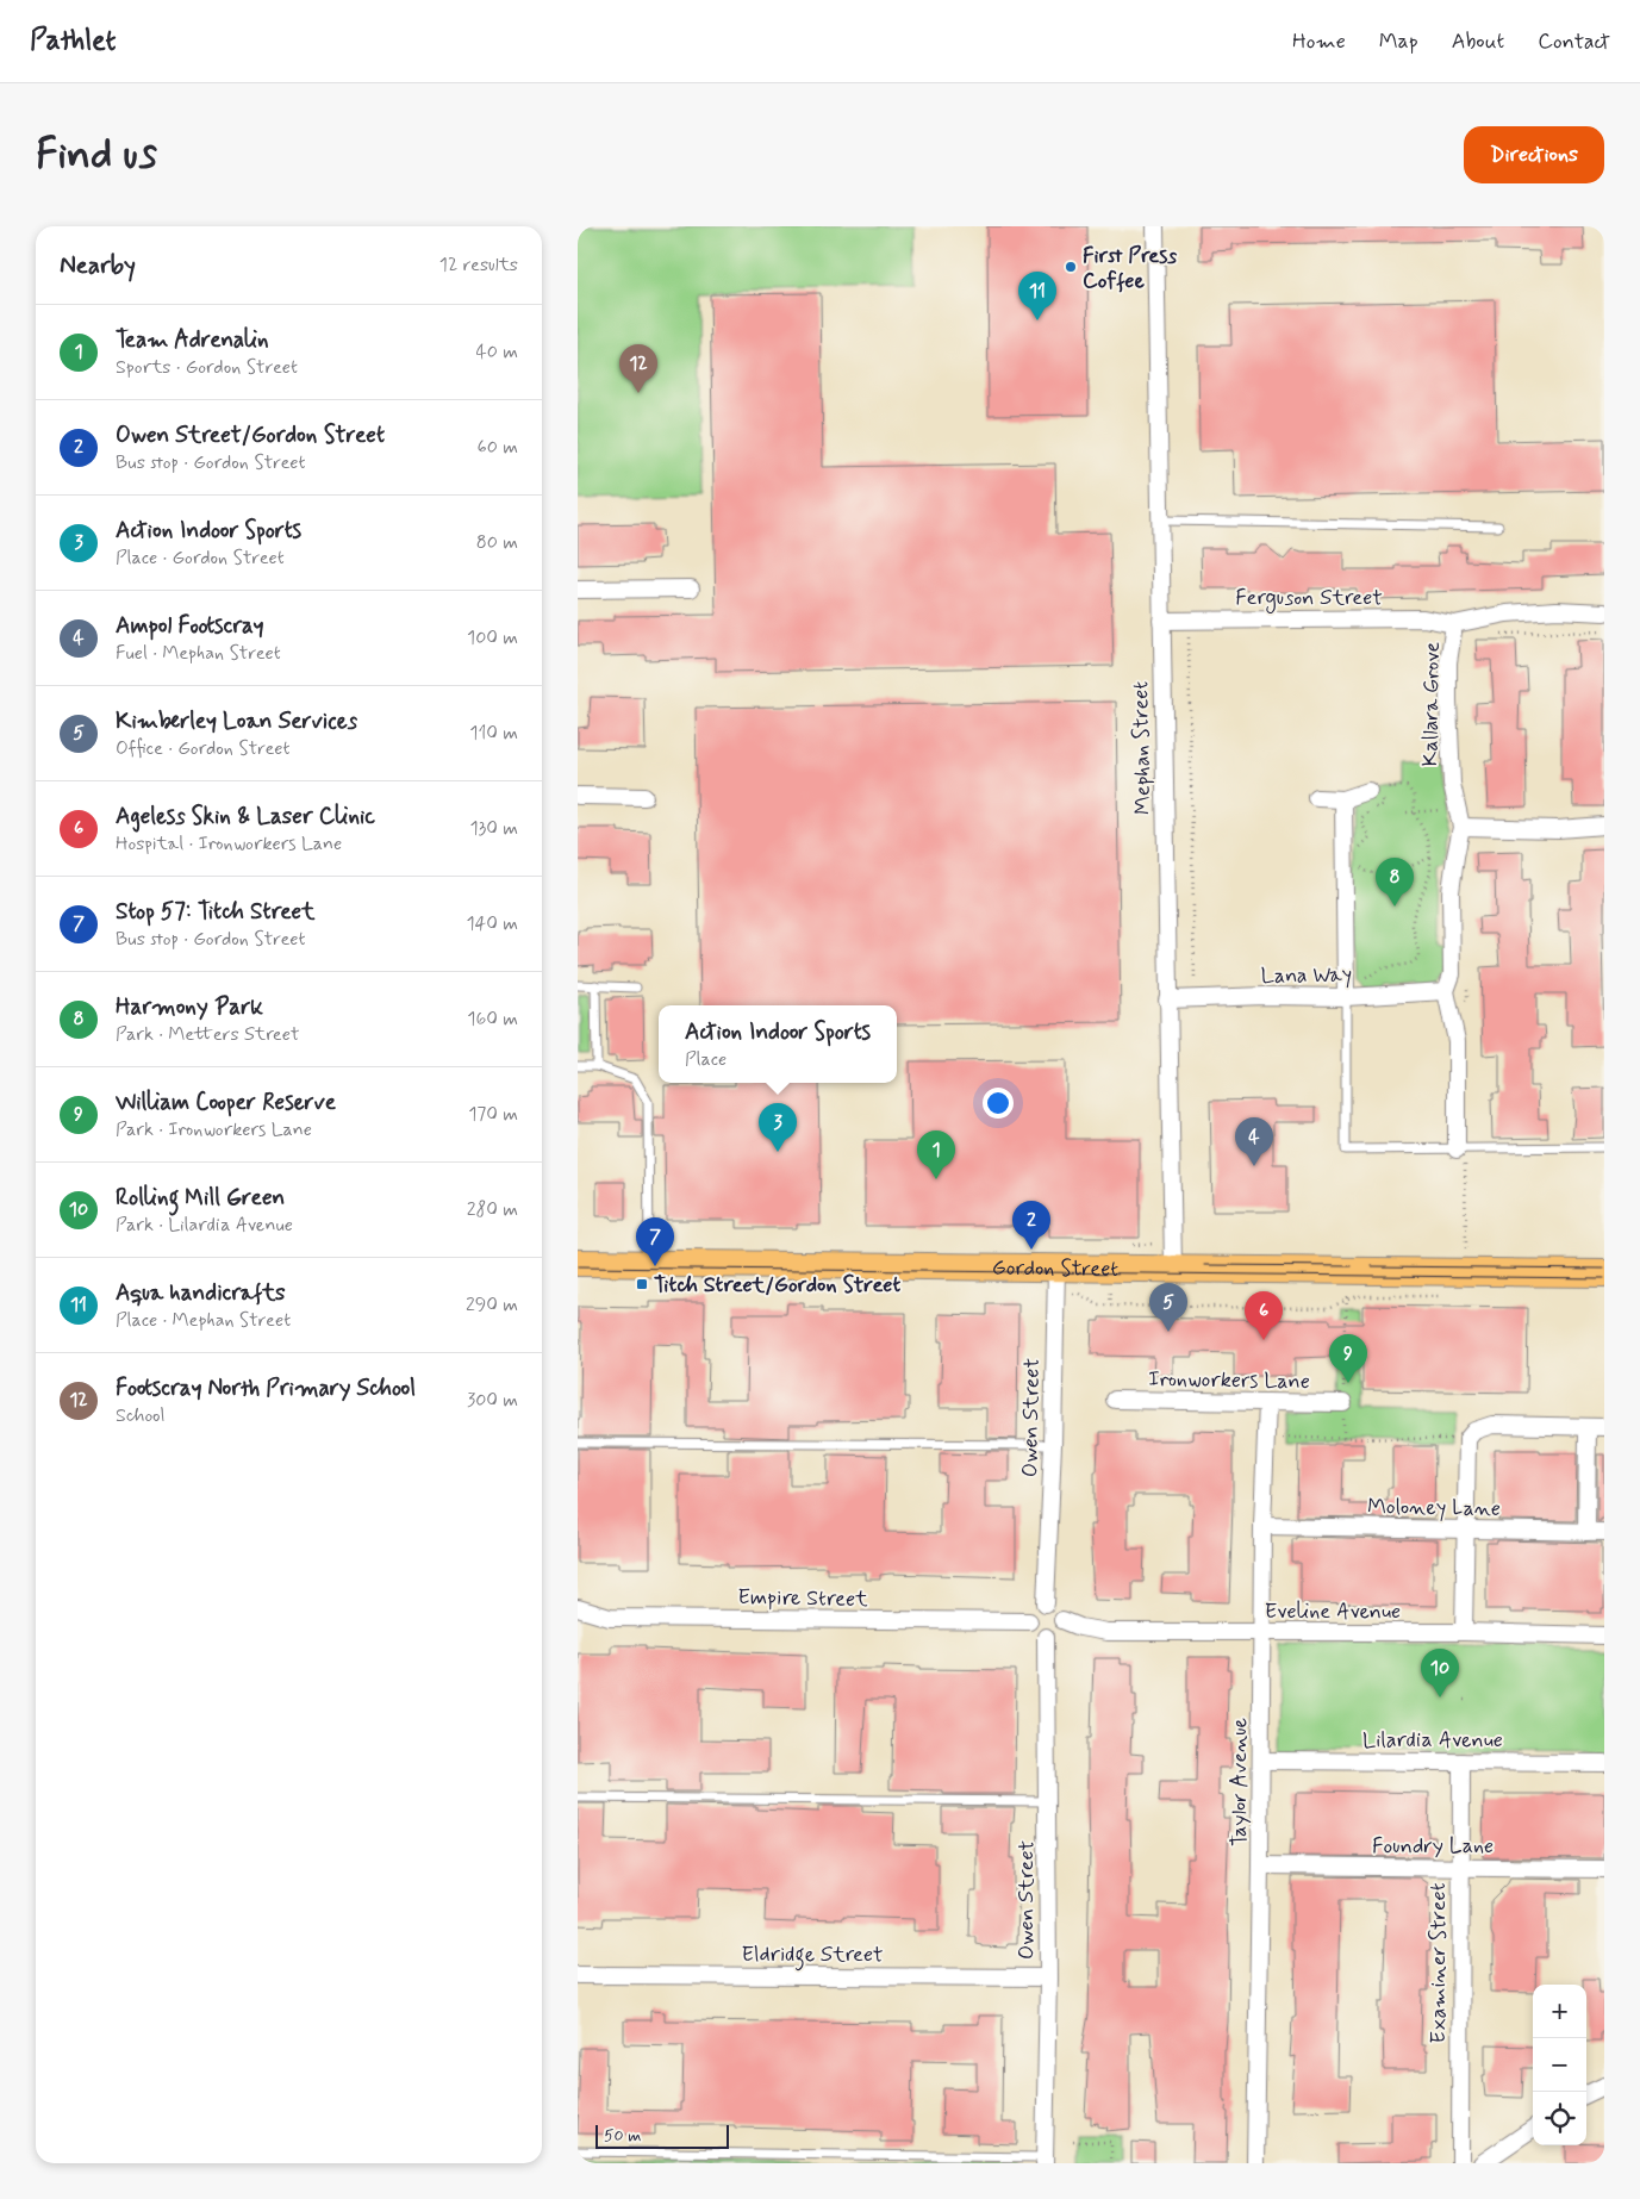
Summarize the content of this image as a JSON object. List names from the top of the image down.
{
  "streets": {
    "main road": ["Gordon Street"],
    "street": [
      "Ferguson Street",
      "Kallara Grove",
      "Mephan Street",
      "Lana Way",
      "Ironworkers Lane",
      "Owen Street",
      "Moloney Lane",
      "Empire Street",
      "Eveline Avenue",
      "Lilardia Avenue",
      "Taylor Avenue",
      "Foundry Lane",
      "Eldridge Street",
      "Examiner Street"
    ]
  },
  "crossings": [
    ["Ferguson Street", "Kallara Grove"],
    ["Ferguson Street", "Mephan Street"],
    ["Kallara Grove", "Lana Way"],
    ["Mephan Street", "Lana Way"],
    ["Mephan Street", "Gordon Street"],
    ["Gordon Street", "Owen Street"],
    ["Ironworkers Lane", "Taylor Avenue"],
    ["Owen Street", "Empire Street"],
    ["Owen Street", "Eveline Avenue"],
    ["Owen Street", "Eldridge Street"],
    ["Moloney Lane", "Taylor Avenue"],
    ["Empire Street", "Eveline Avenue"],
    ["Eveline Avenue", "Taylor Avenue"],
    ["Lilardia Avenue", "Taylor Avenue"],
    ["Lilardia Avenue", "Examiner Street"],
    ["Taylor Avenue", "Foundry Lane"],
    ["Foundry Lane", "Examiner Street"]
  ],
  "places": {
    "other": ["First Press Coffee"],
    "transit": ["Titch Street/Gordon Street"]
  },
  "scale_bar": "50 m",
  "page": {
    "header": "Pathlet",
    "nav": [
      "Home",
      "Map",
      "About",
      "Contact"
    ],
    "buttons": "Directions",
    "title": "Find us",
    "heading": ["Nearby", "12 results"],
    "pins": [
      "11",
      "12",
      "8",
      "3",
      "4",
      "1",
      "2",
      "7",
      "5",
      "6",
      "9",
      "10"
    ],
    "list": [
      {
        "mark": "1",
        "name": "Team Adrenalin",
        "note": "Sports · Gordon Street",
        "value": "40 m"
      },
      {
        "mark": "2",
        "name": "Owen Street/Gordon Street",
        "note": "Bus stop · Gordon Street",
        "value": "60 m"
      },
      {
        "mark": "3",
        "name": "Action Indoor Sports",
        "note": "Place · Gordon Street",
        "value": "80 m"
      },
      {
        "mark": "4",
        "name": "Ampol Footscray",
        "note": "Fuel · Mephan Street",
        "value": "100 m"
      },
      {
        "mark": "5",
        "name": "Kimberley Loan Services",
        "note": "Office · Gordon Street",
        "value": "110 m"
      },
      {
        "mark": "6",
        "name": "Ageless Skin & Laser Clinic",
        "note": "Hospital · Ironworkers Lane",
        "value": "130 m"
      },
      {
        "mark": "7",
        "name": "Stop 57: Titch Street",
        "note": "Bus stop · Gordon Street",
        "value": "140 m"
      },
      {
        "mark": "8",
        "name": "Harmony Park",
        "note": "Park · Metters Street",
        "value": "160 m"
      },
      {
        "mark": "9",
        "name": "William Cooper Reserve",
        "note": "Park · Ironworkers Lane",
        "value": "170 m"
      },
      {
        "mark": "10",
        "name": "Rolling Mill Green",
        "note": "Park · Lilardia Avenue",
        "value": "280 m"
      },
      {
        "mark": "11",
        "name": "Aqua handicrafts",
        "note": "Place · Mephan Street",
        "value": "290 m"
      },
      {
        "mark": "12",
        "name": "Footscray North Primary School",
        "note": "School",
        "value": "300 m"
      }
    ],
    "popup": ["Action Indoor Sports", "Place"],
    "map_buttons": ["+", "−"],
    "scale": "50 m"
  }
}
